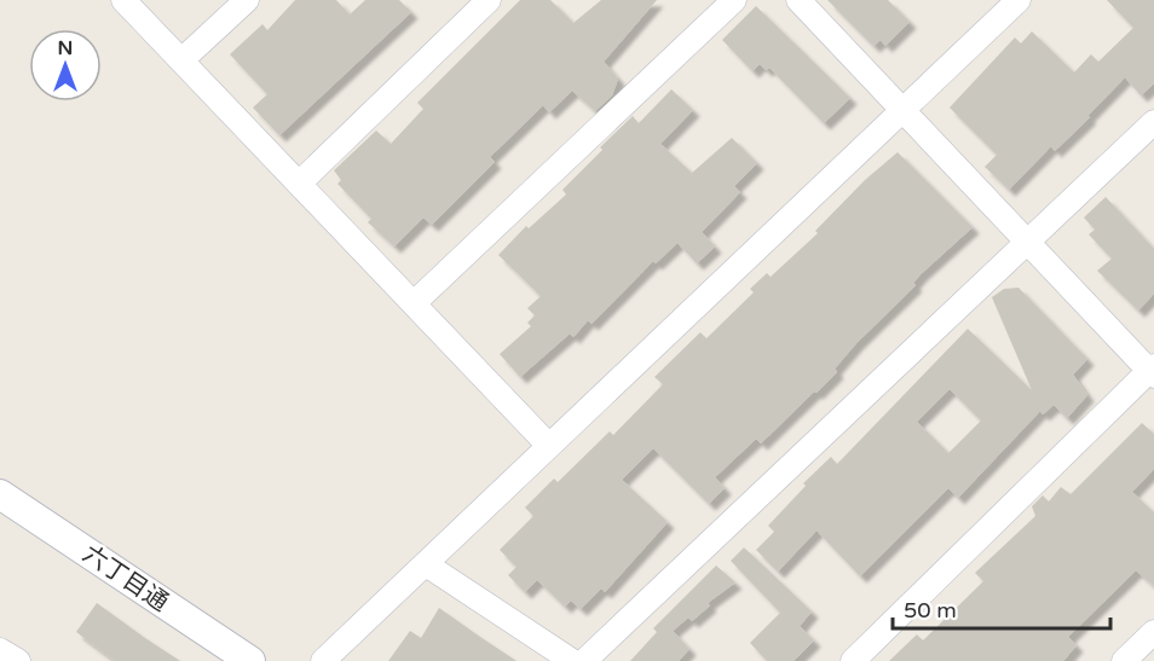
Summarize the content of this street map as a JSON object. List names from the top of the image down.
{
  "streets": {
    "street": ["六丁目通"]
  },
  "scale_bar": "50 m",
  "north": "top"
}
